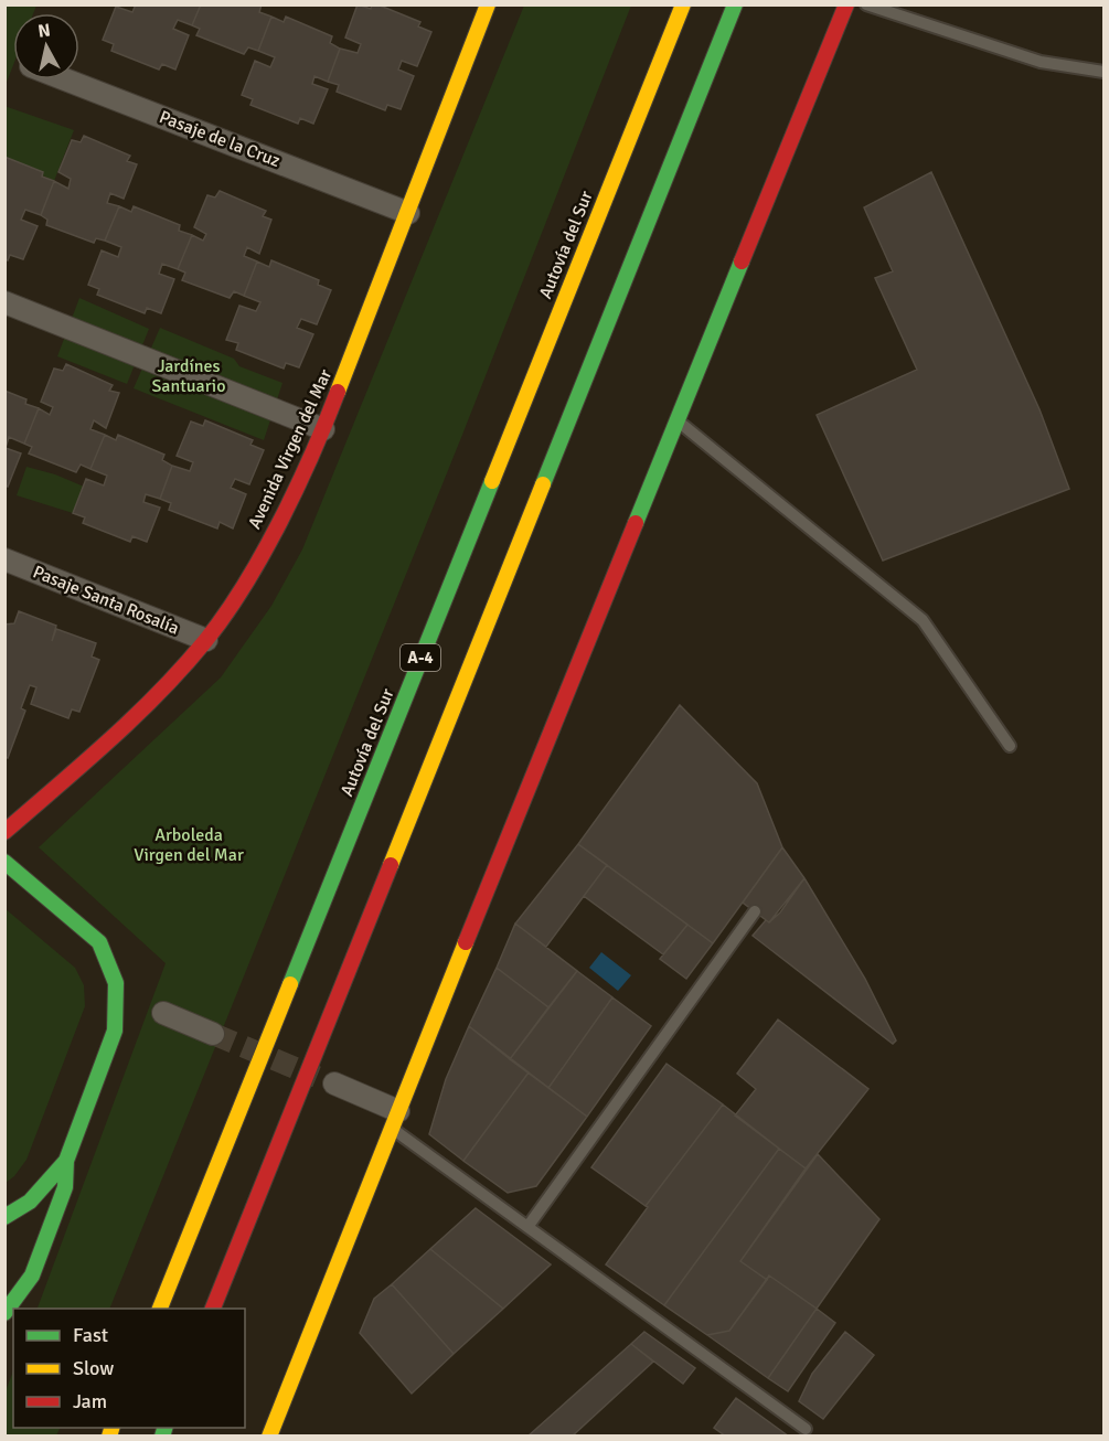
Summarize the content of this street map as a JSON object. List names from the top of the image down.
{
  "streets": {
    "main road": ["Autovía del Sur", "Avenida Virgen del Mar", "A-4"],
    "street": ["Pasaje de la Cruz", "Pasaje Santa Rosalía"]
  },
  "crossings": [
    ["Pasaje de la Cruz", "Avenida Virgen del Mar"],
    ["Avenida Virgen del Mar", "Pasaje Santa Rosalía"]
  ],
  "parks": ["Jardínes Santuario", "Arboleda Virgen del Mar"],
  "legend": ["Fast", "Slow", "Jam"],
  "north": "top"
}
